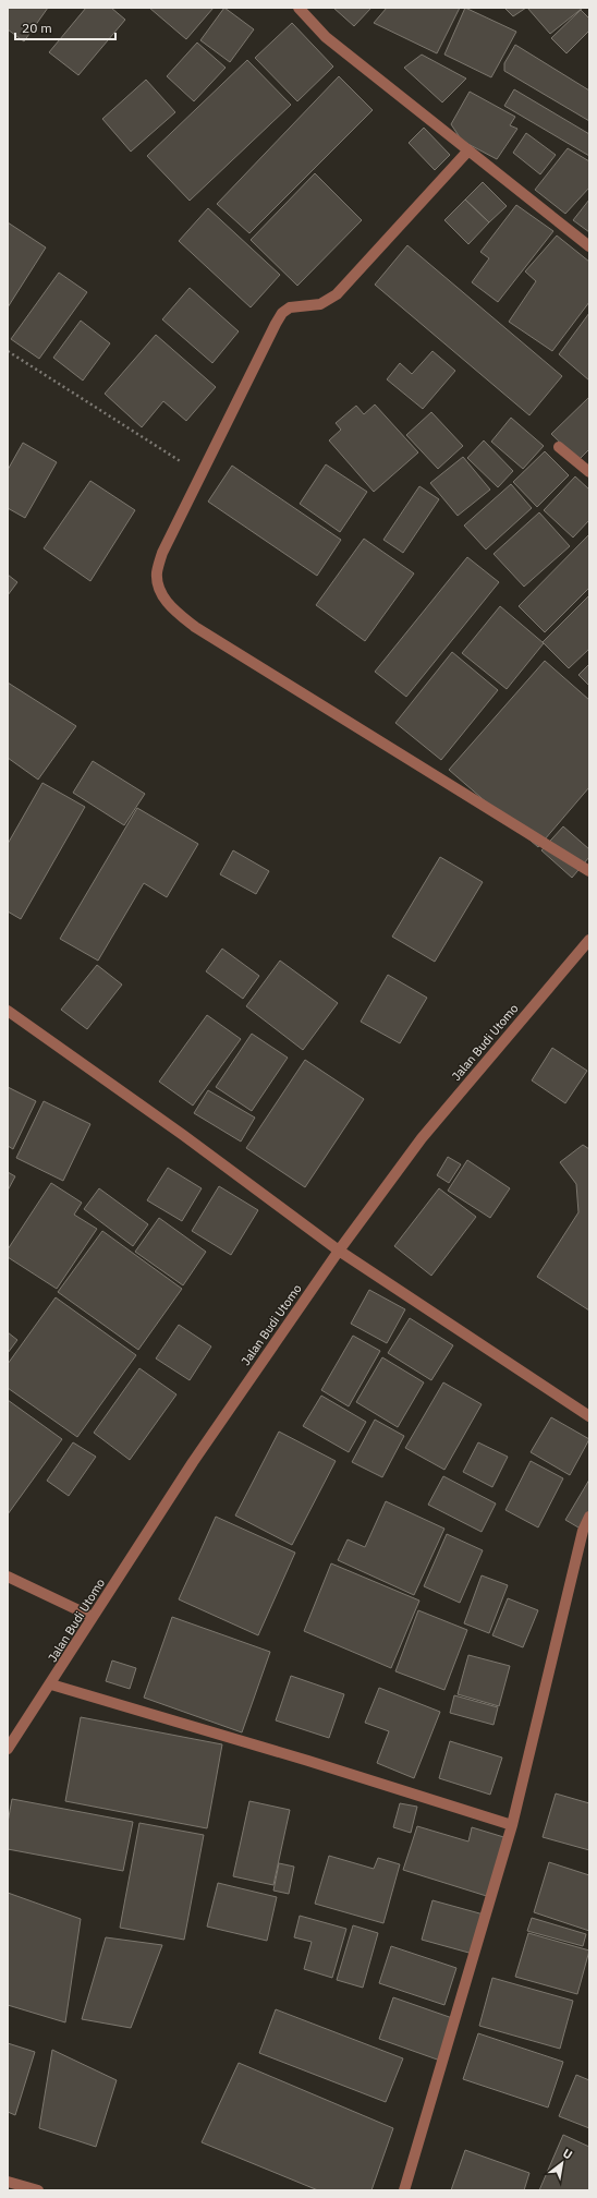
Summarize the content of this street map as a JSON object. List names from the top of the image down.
{
  "streets": {
    "street": ["Jalan Budi Utomo"]
  },
  "scale_bar": "20 m",
  "north": "top right"
}
